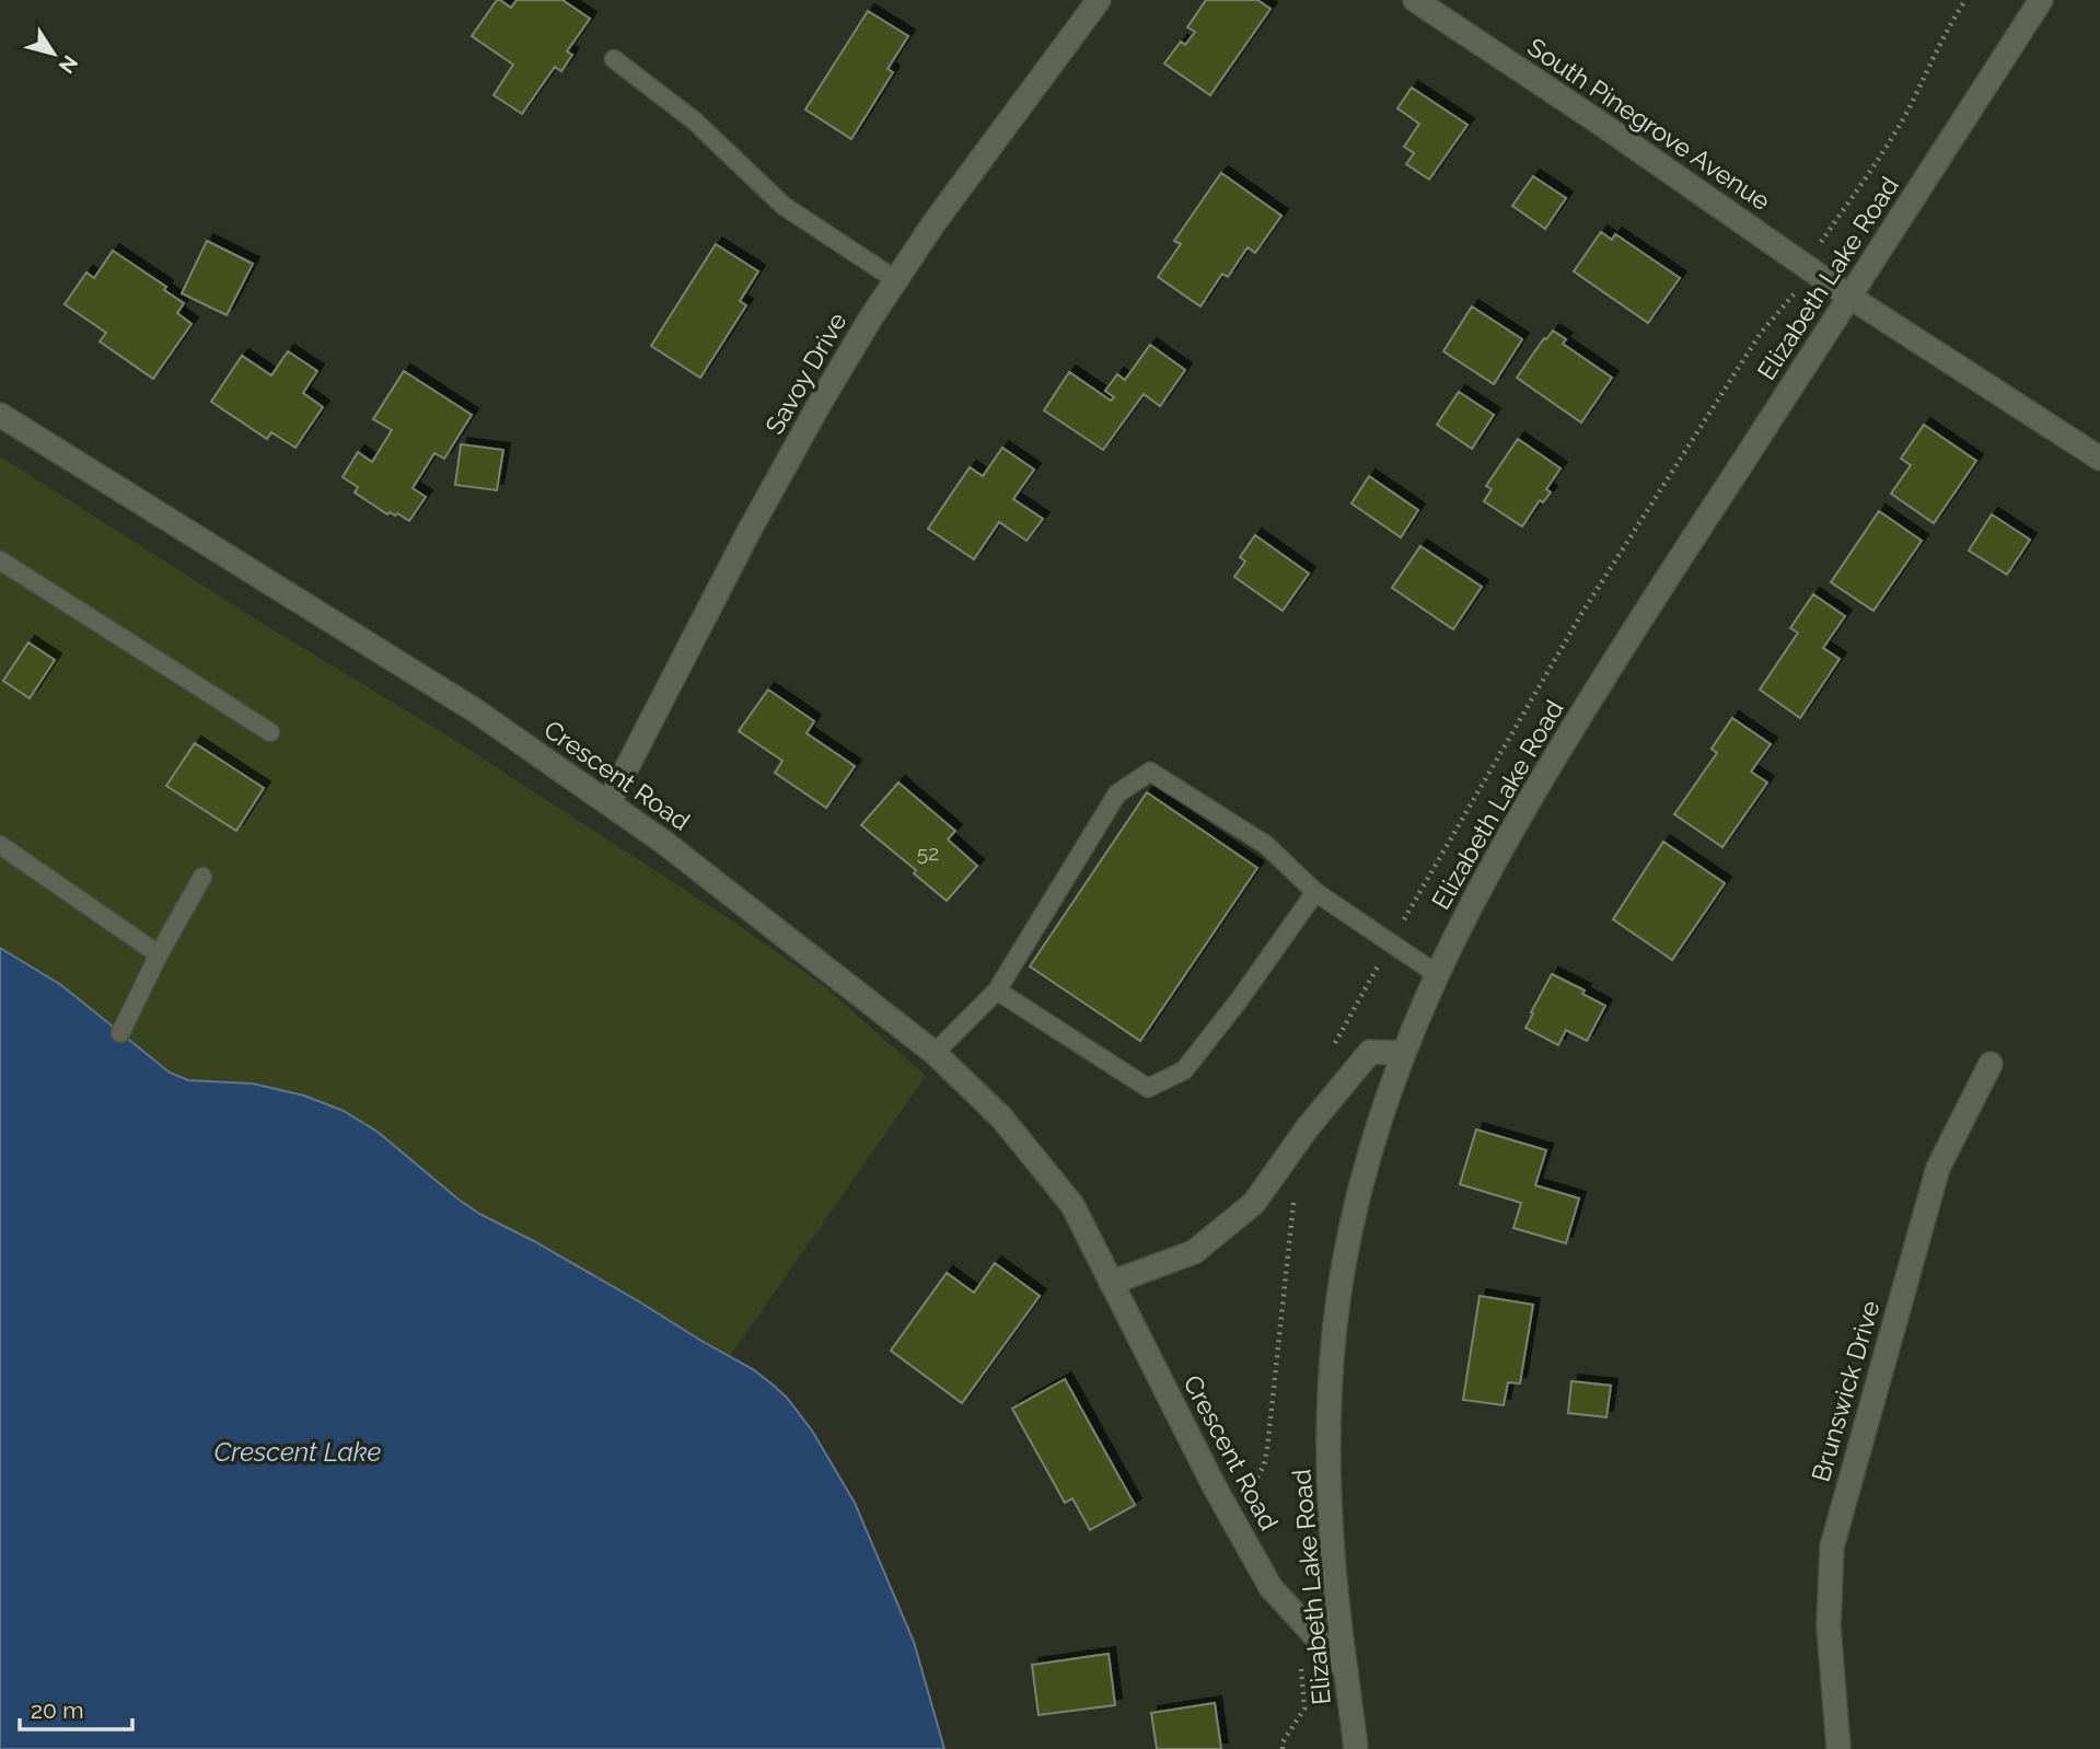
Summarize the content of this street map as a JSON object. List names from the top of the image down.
{
  "streets": {
    "street": [
      "South Pinegrove Avenue",
      "Elizabeth Lake Road",
      "Savoy Drive",
      "Crescent Road",
      "Brunswick Drive"
    ]
  },
  "crossings": [
    ["South Pinegrove Avenue", "Elizabeth Lake Road"],
    ["Elizabeth Lake Road", "Crescent Road"],
    ["Savoy Drive", "Crescent Road"]
  ],
  "water": ["Crescent Lake"],
  "house_numbers": ["52"],
  "scale_bar": "20 m",
  "north": "bottom right"
}
